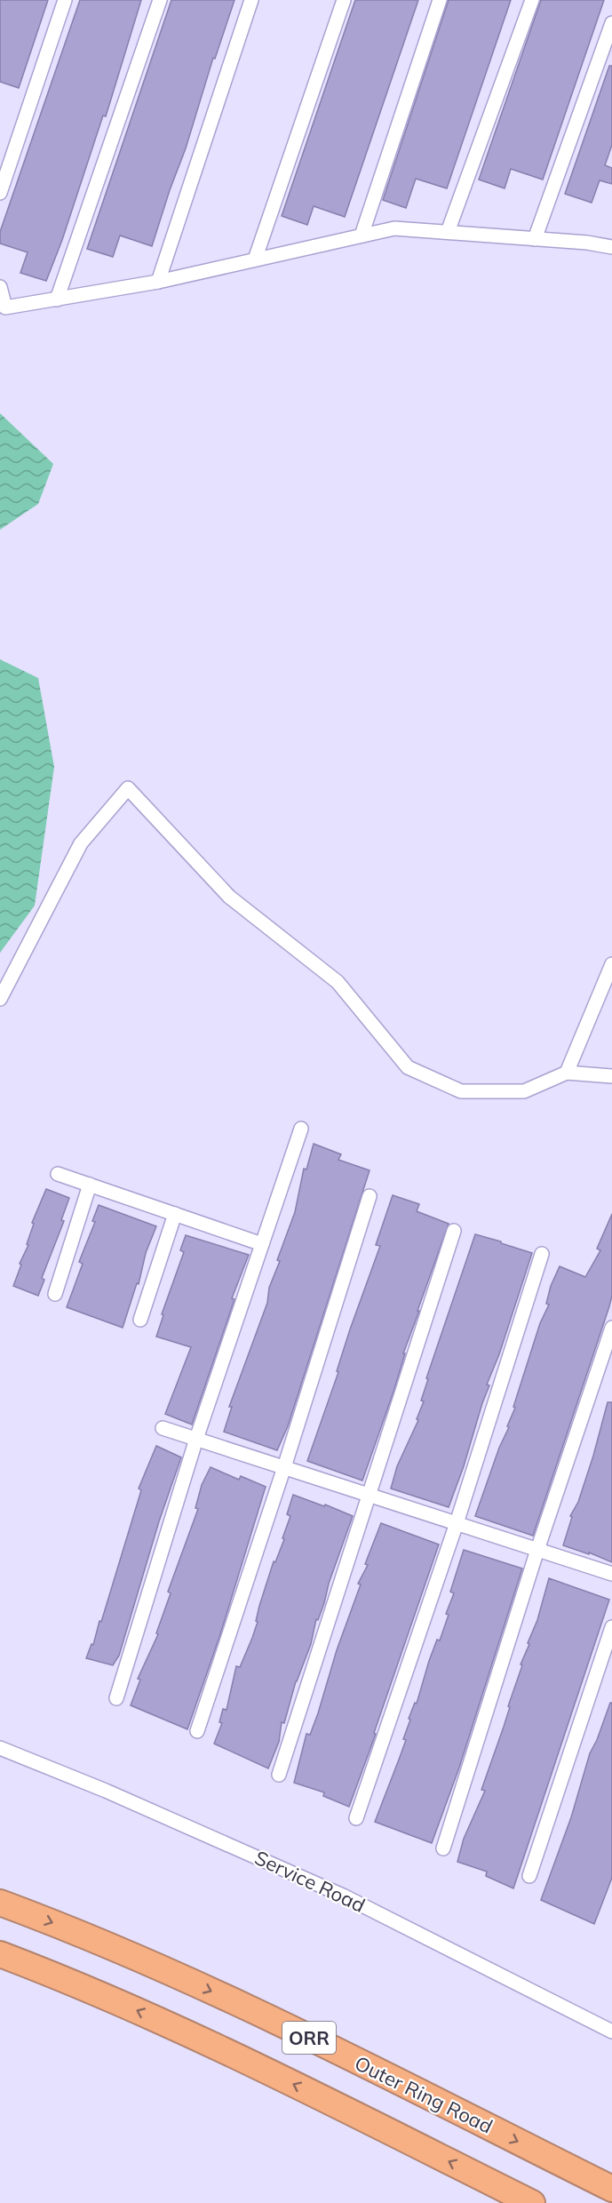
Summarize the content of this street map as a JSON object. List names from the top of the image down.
{
  "streets": {
    "highway": ["ORR", "Outer Ring Road"],
    "street": ["Service Road"]
  }
}
